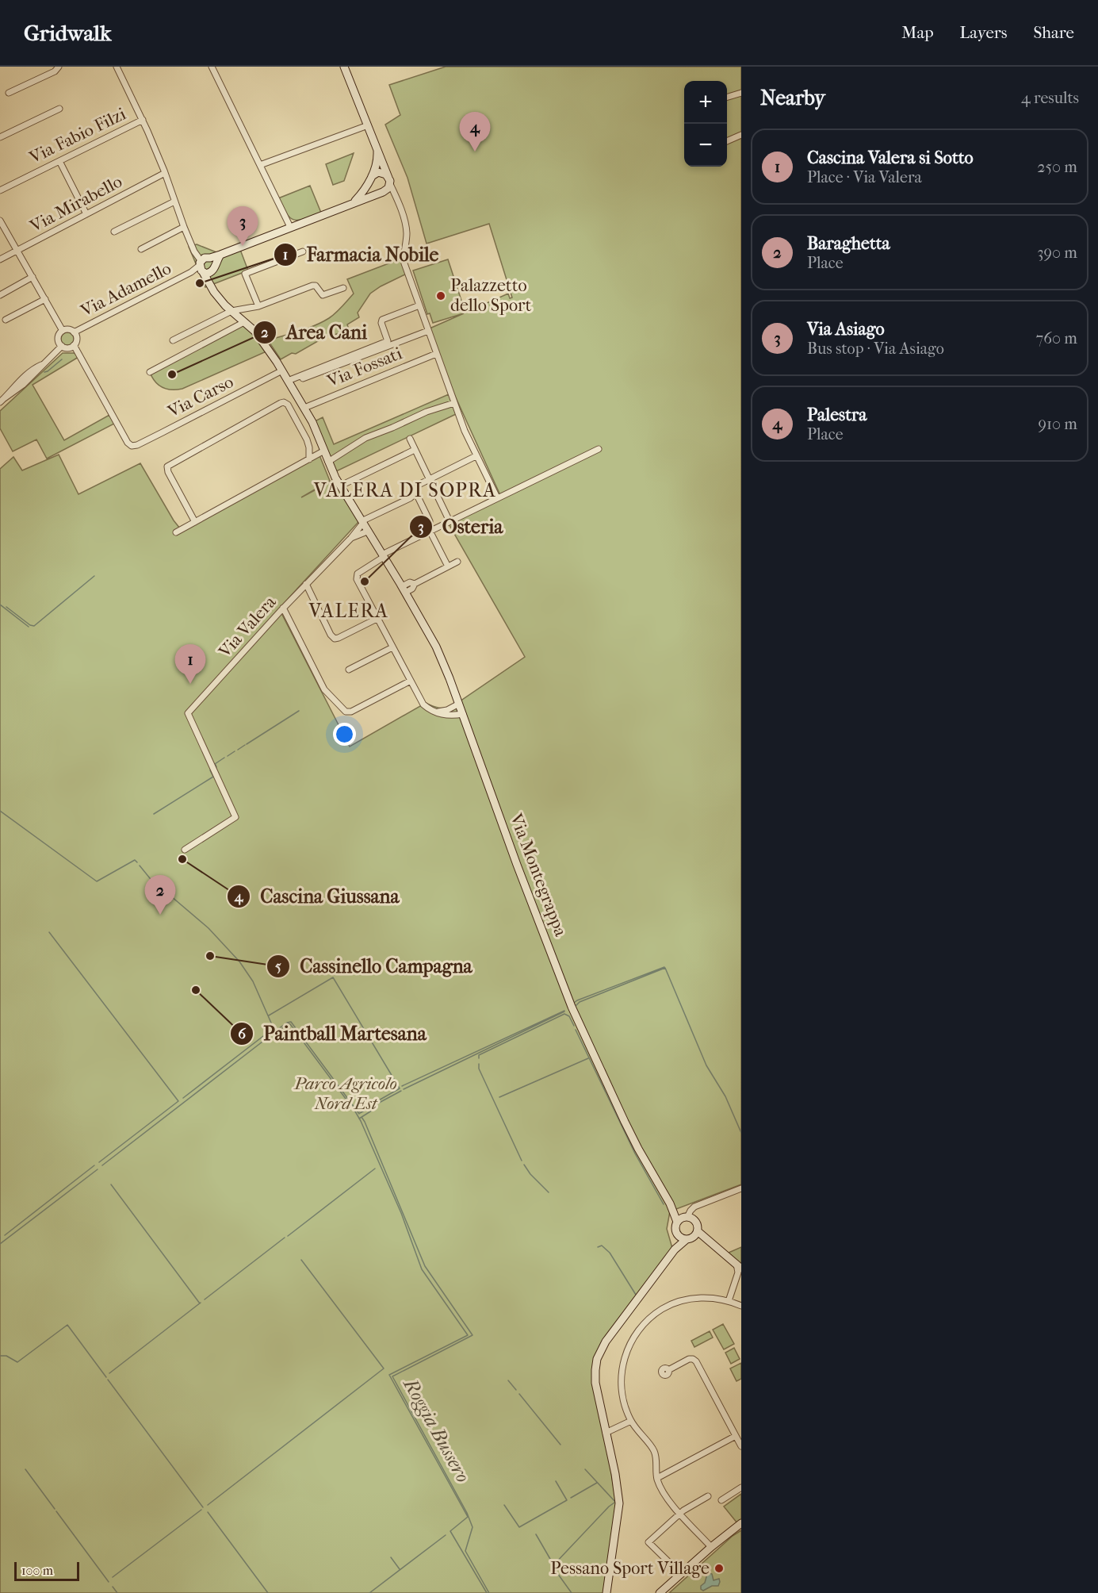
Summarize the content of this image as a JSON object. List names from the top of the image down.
{
  "streets": {
    "street": [
      "Via Fabio Filzi",
      "Via Mirabello",
      "Via Adamello",
      "Via Fossati",
      "Via Carso",
      "Via Valera",
      "Via Montegrappa"
    ]
  },
  "crossings": [
    ["Via Adamello", "Via Carso"],
    ["Via Adamello", "Via Montegrappa"],
    ["Via Fossati", "Via Montegrappa"],
    ["Via Carso", "Via Montegrappa"],
    ["Via Valera", "Via Montegrappa"]
  ],
  "districts": ["VALERA DI SOPRA", "VALERA"],
  "water": ["Roggia Bussero"],
  "parks": ["Parco Agricolo Nord Est"],
  "places": [
    "Farmacia Nobile",
    "Palazzetto dello Sport",
    "Area Cani",
    "Osteria",
    "Cascina Giussana",
    "Cassinello Campagna",
    "Paintball Martesana",
    "Pessano Sport Village"
  ],
  "scale_bar": "100 m",
  "page": {
    "header": "Gridwalk",
    "nav": ["Map", "Layers", "Share"],
    "heading": ["Nearby", "4 results"],
    "map_buttons": ["+", "−"],
    "pins": [
      "4",
      "3",
      "1",
      "2"
    ],
    "list": [
      {
        "mark": "1",
        "name": "Cascina Valera si Sotto",
        "note": "Place · Via Valera",
        "value": "250 m"
      },
      {
        "mark": "2",
        "name": "Baraghetta",
        "note": "Place",
        "value": "390 m"
      },
      {
        "mark": "3",
        "name": "Via Asiago",
        "note": "Bus stop · Via Asiago",
        "value": "760 m"
      },
      {
        "mark": "4",
        "name": "Palestra",
        "note": "Place",
        "value": "910 m"
      }
    ],
    "scale": "100 m"
  }
}
